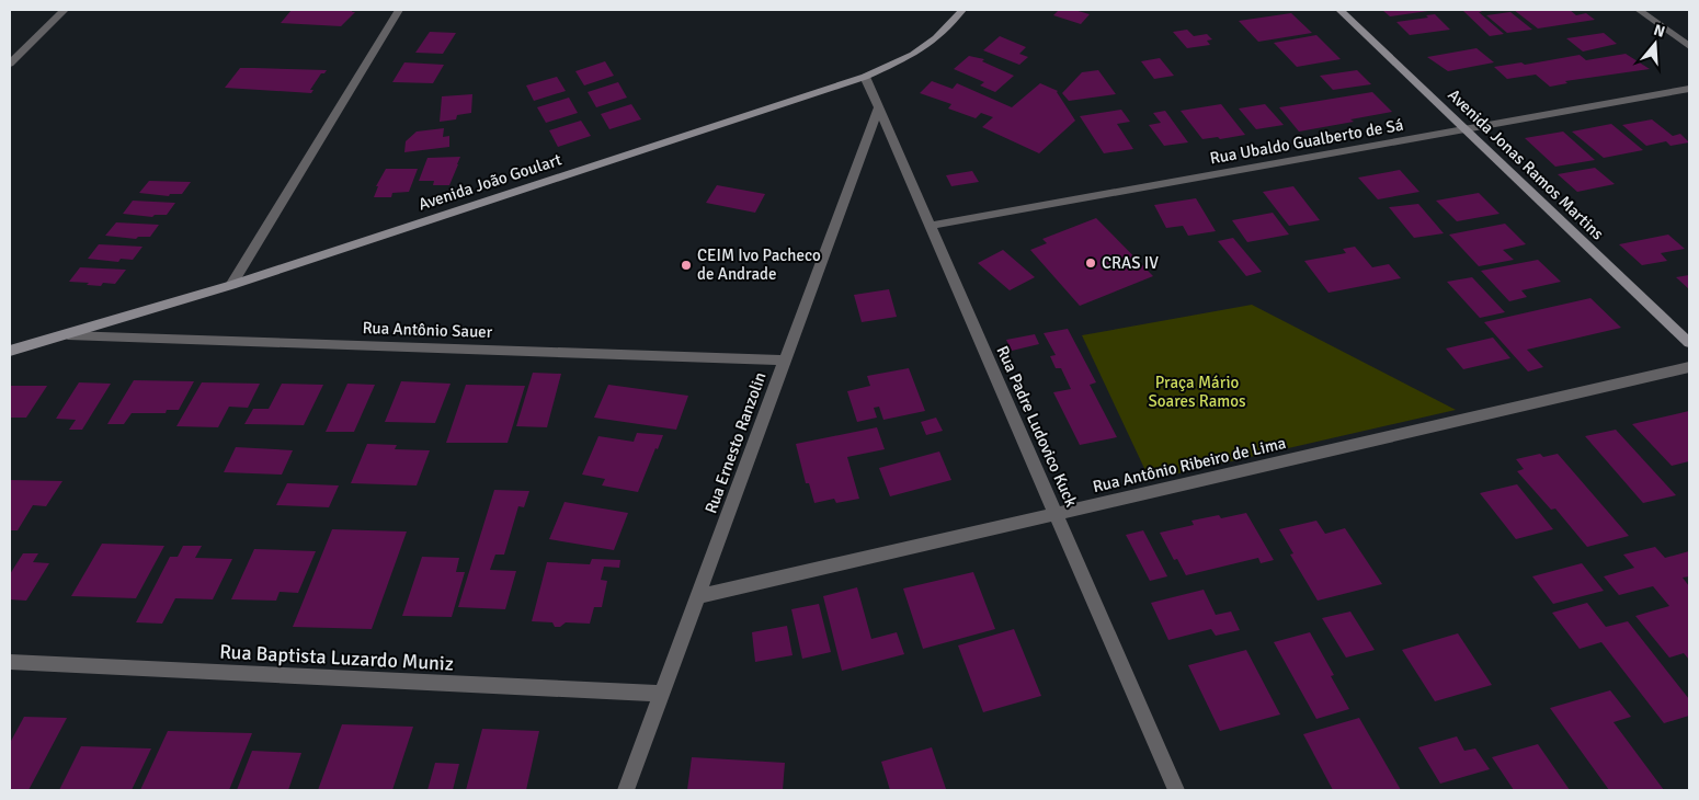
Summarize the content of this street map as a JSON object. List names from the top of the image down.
{
  "streets": {
    "main road": ["Avenida Jonas Ramos Martins", "Avenida João Goulart"],
    "street": [
      "Rua Ubaldo Gualberto de Sá",
      "Rua Antônio Sauer",
      "Rua Padre Ludovico Kuck",
      "Rua Ernesto Ranzolin",
      "Rua Antônio Ribeiro de Lima",
      "Rua Baptista Luzardo Muniz"
    ]
  },
  "crossings": [
    ["Rua Ubaldo Gualberto de Sá", "Avenida Jonas Ramos Martins"],
    ["Rua Ubaldo Gualberto de Sá", "Rua Padre Ludovico Kuck"],
    ["Avenida João Goulart", "Rua Antônio Sauer"],
    ["Avenida João Goulart", "Rua Padre Ludovico Kuck"],
    ["Rua Antônio Sauer", "Rua Ernesto Ranzolin"],
    ["Rua Padre Ludovico Kuck", "Rua Ernesto Ranzolin"],
    ["Rua Padre Ludovico Kuck", "Rua Antônio Ribeiro de Lima"],
    ["Rua Ernesto Ranzolin", "Rua Antônio Ribeiro de Lima"],
    ["Rua Ernesto Ranzolin", "Rua Baptista Luzardo Muniz"]
  ],
  "parks": ["Praça Mário Soares Ramos"],
  "places": ["CRAS IV", "CEIM Ivo Pacheco de Andrade"],
  "north": "top"
}
